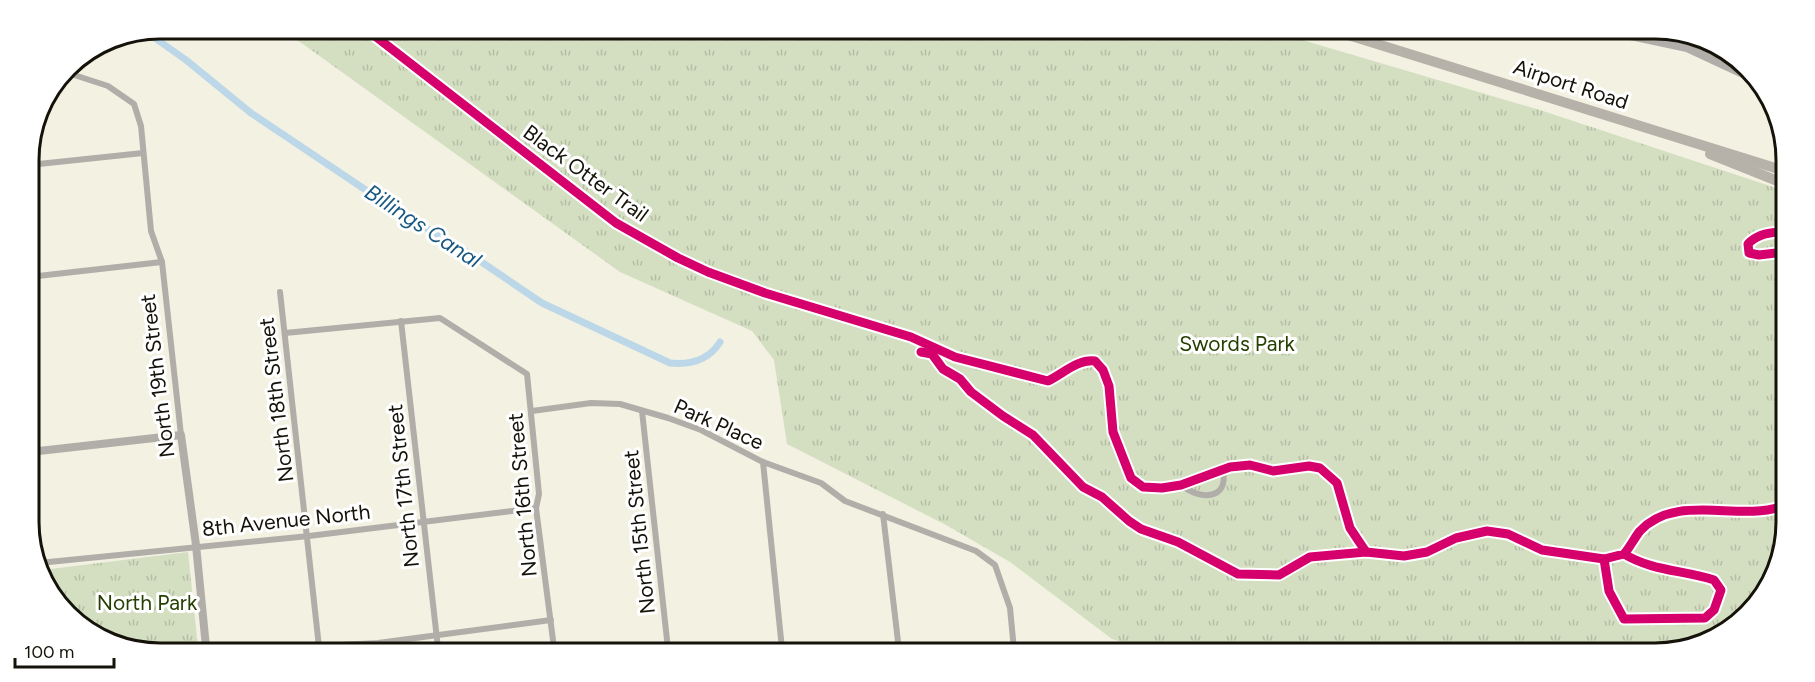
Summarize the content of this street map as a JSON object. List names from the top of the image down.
{
  "streets": {
    "highway": ["Airport Road"],
    "street": [
      "Black Otter Trail",
      "North 19th Street",
      "North 18th Street",
      "Park Place",
      "North 17th Street",
      "North 16th Street",
      "8th Avenue North",
      "North 15th Street"
    ]
  },
  "crossings": [
    ["North 19th Street", "8th Avenue North"],
    ["North 18th Street", "8th Avenue North"],
    ["Park Place", "North 16th Street"],
    ["Park Place", "North 15th Street"],
    ["North 17th Street", "North 16th Street"],
    ["North 17th Street", "8th Avenue North"],
    ["North 16th Street", "8th Avenue North"]
  ],
  "water": ["Billings Canal"],
  "parks": ["Swords Park", "North Park"],
  "scale_bar": "100 m"
}
